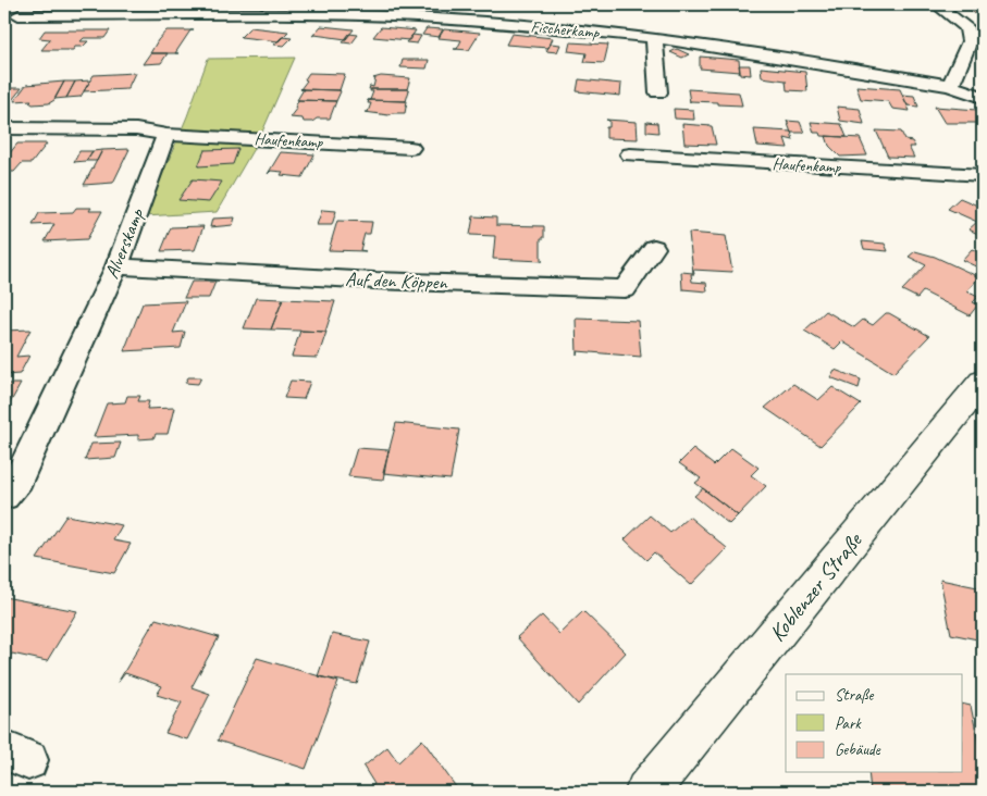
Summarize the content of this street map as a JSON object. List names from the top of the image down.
{
  "streets": {
    "street": [
      "Fischerkamp",
      "Haufenkamp",
      "Alverskamp",
      "Auf den Köppen",
      "Koblenzer Straße"
    ]
  },
  "crossings": [
    ["Haufenkamp", "Alverskamp"],
    ["Alverskamp", "Auf den Köppen"]
  ],
  "legend": ["Straße", "Park", "Gebäude"]
}
